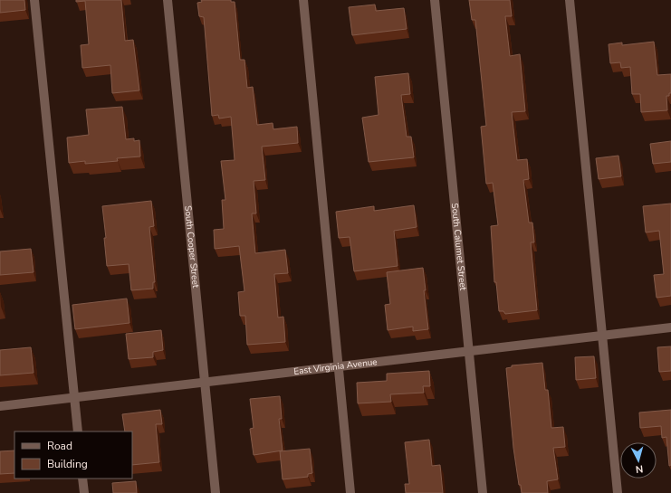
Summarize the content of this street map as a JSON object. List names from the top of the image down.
{
  "streets": {
    "street": ["South Calumet Street", "South Cooper Street", "East Virginia Avenue"]
  },
  "crossings": [
    ["South Calumet Street", "East Virginia Avenue"],
    ["South Cooper Street", "East Virginia Avenue"]
  ],
  "legend": ["Road", "Building"],
  "north": "bottom"
}
